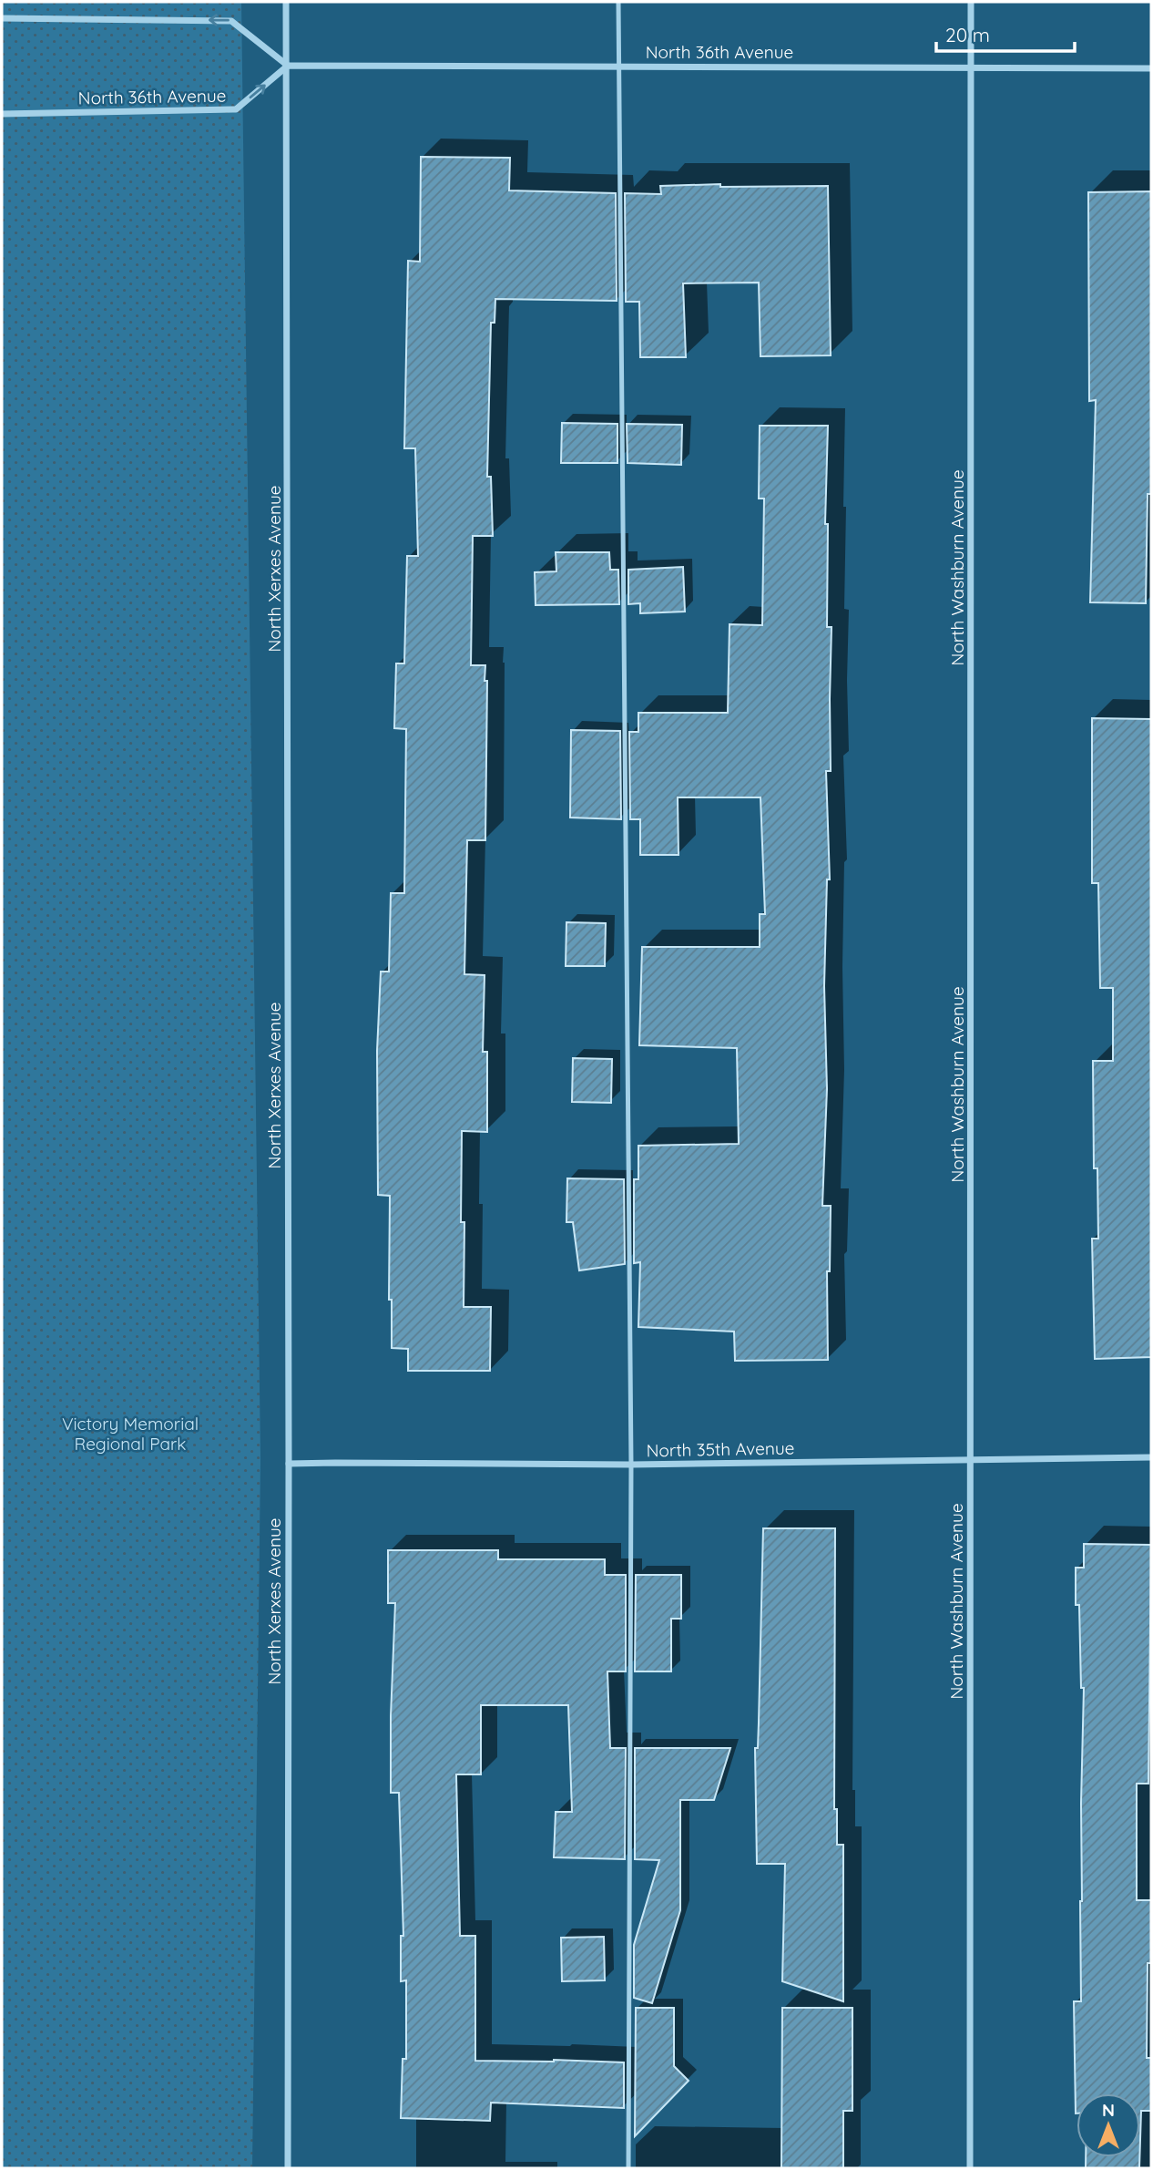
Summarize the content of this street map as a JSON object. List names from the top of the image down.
{
  "streets": {
    "street": [
      "North 36th Avenue",
      "North Washburn Avenue",
      "North Xerxes Avenue",
      "North 35th Avenue"
    ]
  },
  "crossings": [
    ["North 36th Avenue", "North Washburn Avenue"],
    ["North 36th Avenue", "North Xerxes Avenue"],
    ["North Washburn Avenue", "North 35th Avenue"],
    ["North Xerxes Avenue", "North 35th Avenue"]
  ],
  "parks": ["Victory Memorial Regional Park"],
  "scale_bar": "20 m",
  "north": "top"
}
